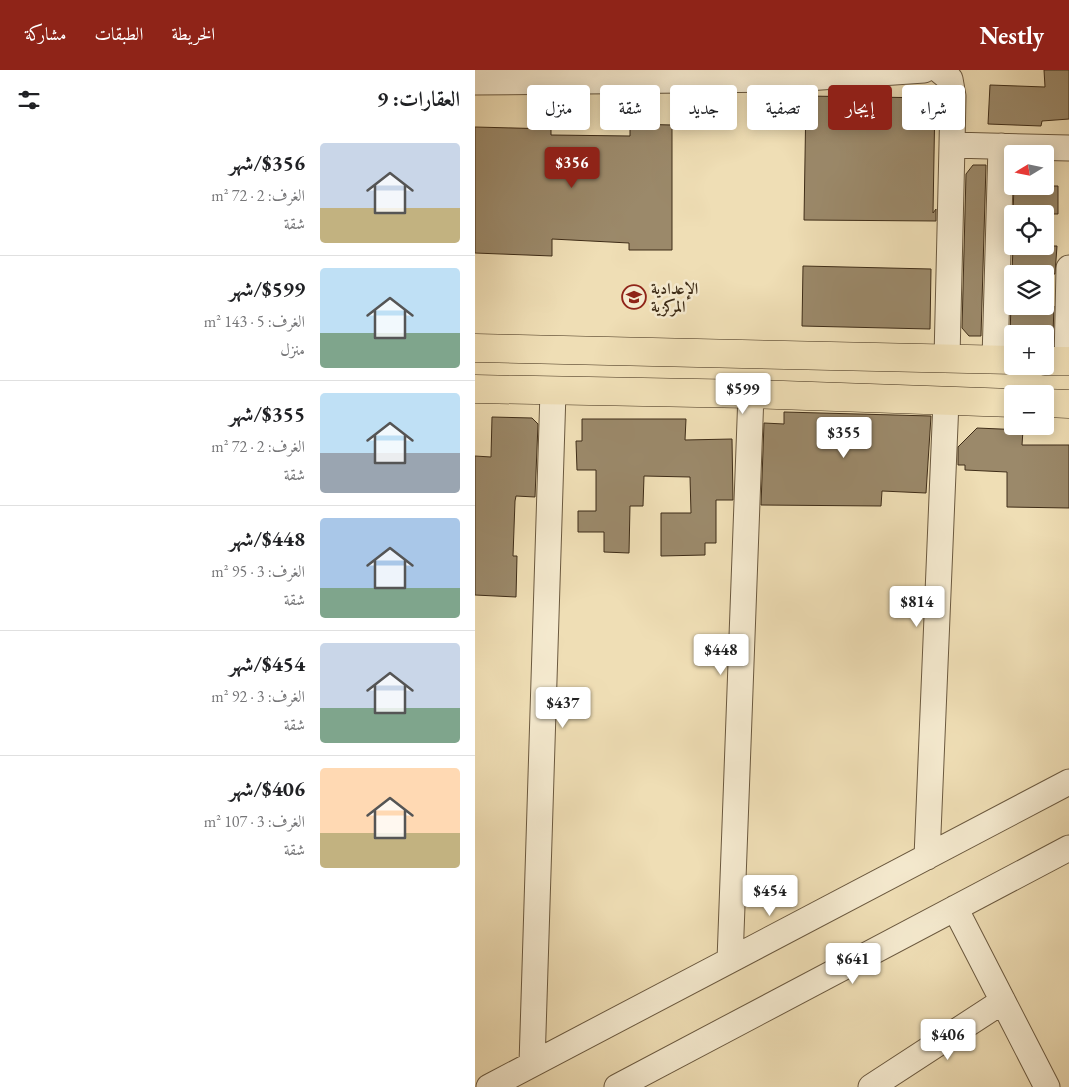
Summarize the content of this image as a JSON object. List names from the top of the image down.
{
  "places": {
    "school or university": ["الإعدادية المركزية"]
  },
  "north": "left",
  "page": {
    "header": "Nestly",
    "nav": ["الخريطة", "الطبقات", "مشاركة"],
    "heading": "العقارات: 9",
    "chip": [
      "شراء",
      "إيجار",
      "تصفية",
      "جديد",
      "شقة",
      "منزل"
    ],
    "list": [
      {
        "name": "$356/شهر",
        "note": "الغرف: 2 · 72 m² · شقة"
      },
      {
        "name": "$599/شهر",
        "note": "الغرف: 5 · 143 m² · منزل"
      },
      {
        "name": "$355/شهر",
        "note": "الغرف: 2 · 72 m² · شقة"
      },
      {
        "name": "$448/شهر",
        "note": "الغرف: 3 · 95 m² · شقة"
      },
      {
        "name": "$454/شهر",
        "note": "الغرف: 3 · 92 m² · شقة"
      },
      {
        "name": "$406/شهر",
        "note": "الغرف: 3 · 107 m² · شقة"
      }
    ],
    "map_buttons": ["+", "−"],
    "price": [
      "$356",
      "$599",
      "$355",
      "$814",
      "$448",
      "$437",
      "$454",
      "$641",
      "$406"
    ]
  }
}
